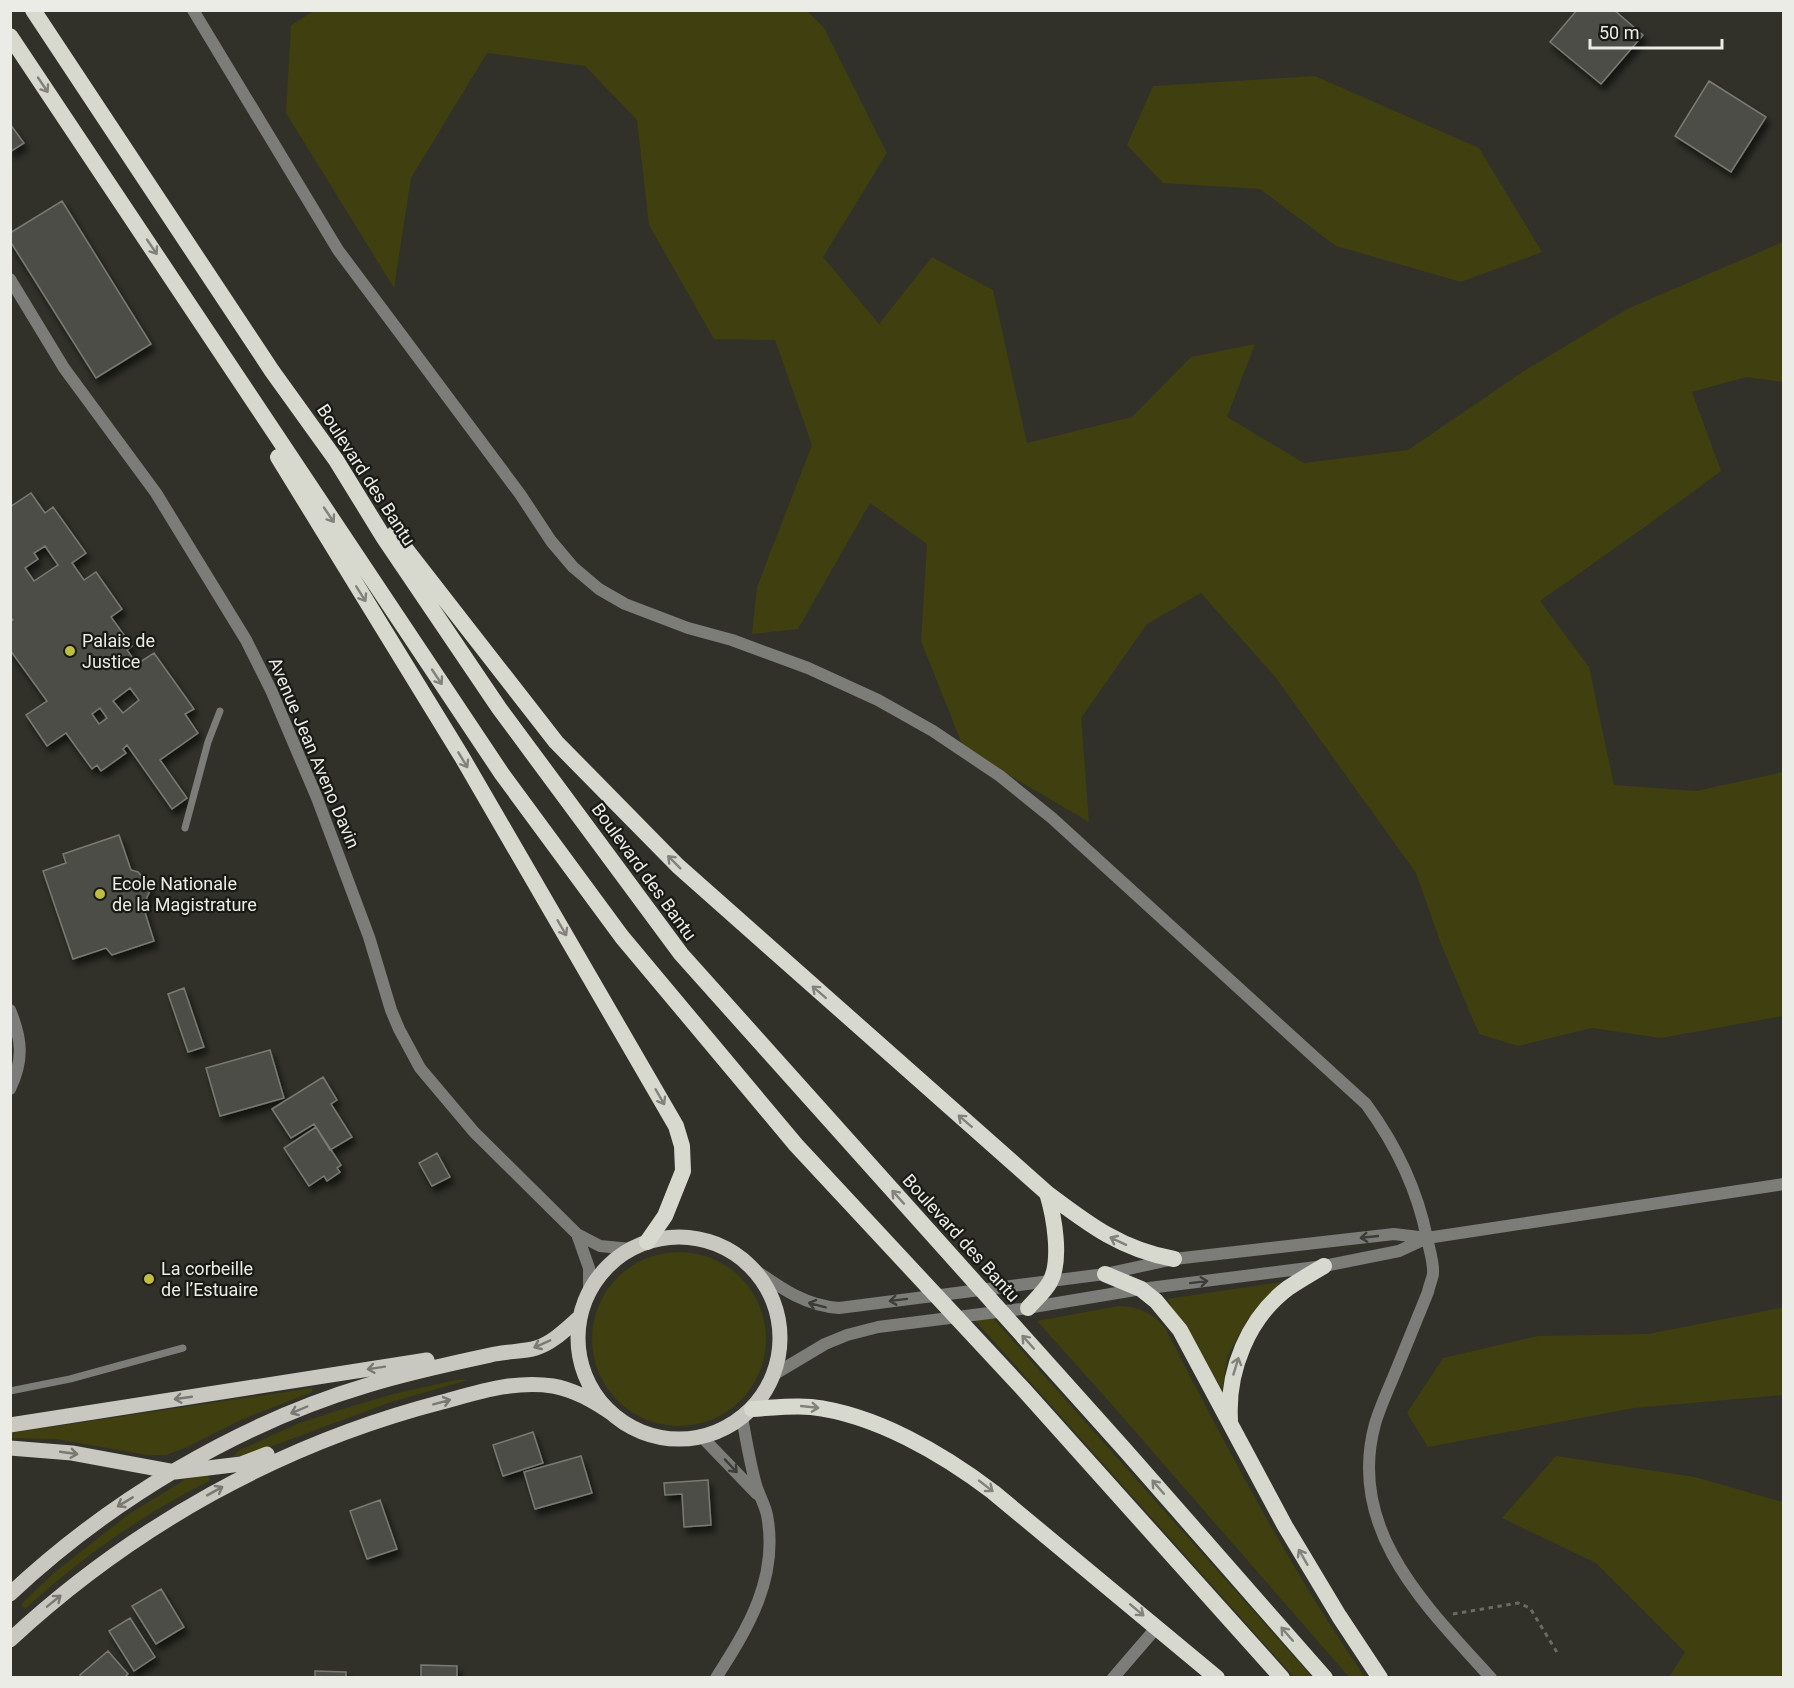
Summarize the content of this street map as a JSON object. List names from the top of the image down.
{
  "streets": {
    "highway": ["Boulevard des Bantu"],
    "street": ["Avenue Jean Aveno Davin"]
  },
  "places": ["Palais de Justice", "Ecole Nationale de la Magistrature", "La corbeille de l’Estuaire"],
  "scale_bar": "50 m"
}
